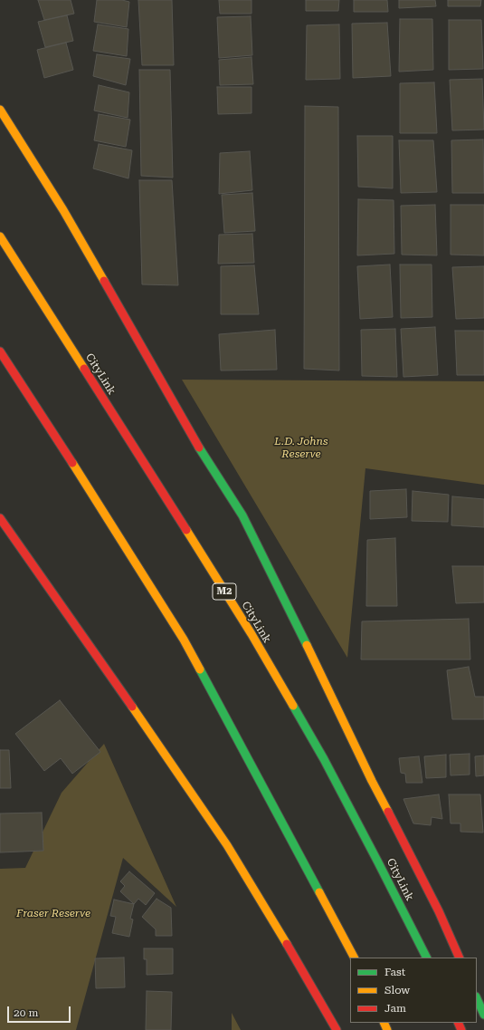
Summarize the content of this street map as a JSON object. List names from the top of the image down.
{
  "streets": {
    "highway": ["CityLink", "M2"]
  },
  "parks": ["L.D. Johns Reserve", "Fraser Reserve"],
  "legend": ["Fast", "Slow", "Jam"],
  "scale_bar": "20 m"
}
